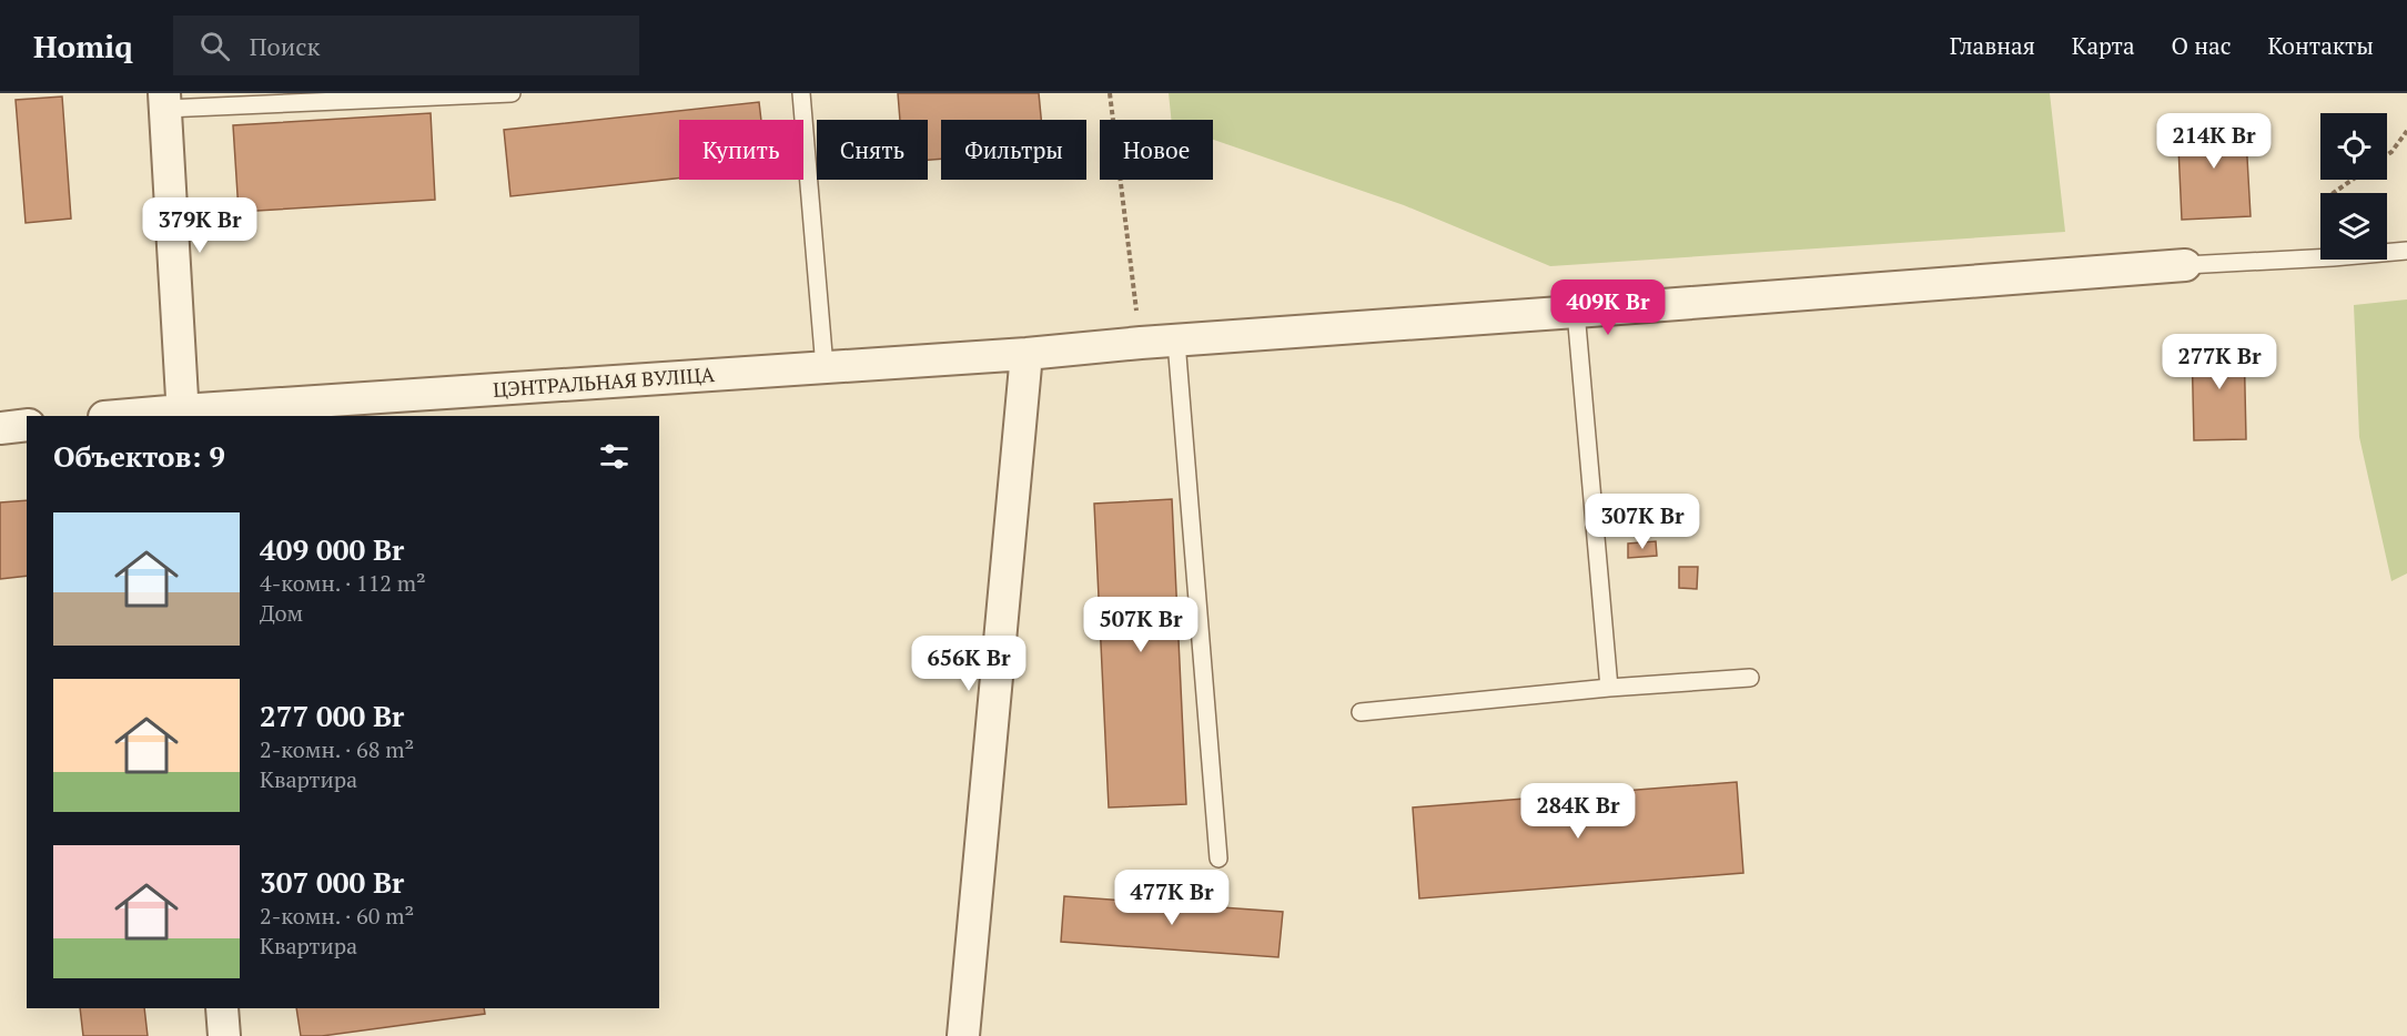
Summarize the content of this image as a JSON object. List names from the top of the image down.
{
  "streets": {
    "street": ["ЦЭНТРАЛЬНАЯ ВУЛІЦА"]
  },
  "page": {
    "header": "Homiq",
    "search": "Поиск",
    "nav": [
      "Главная",
      "Карта",
      "О нас",
      "Контакты"
    ],
    "price": [
      "214K Br",
      "379K Br",
      "409K Br",
      "277K Br",
      "307K Br",
      "507K Br",
      "656K Br",
      "284K Br",
      "477K Br"
    ],
    "chip": [
      "Купить",
      "Снять",
      "Фильтры",
      "Новое"
    ],
    "heading": "Объектов: 9",
    "list": [
      {
        "name": "409 000 Br",
        "note": "4-комн. · 112 m² · Дом"
      },
      {
        "name": "277 000 Br",
        "note": "2-комн. · 68 m² · Квартира"
      },
      {
        "name": "307 000 Br",
        "note": "2-комн. · 60 m² · Квартира"
      }
    ]
  }
}
